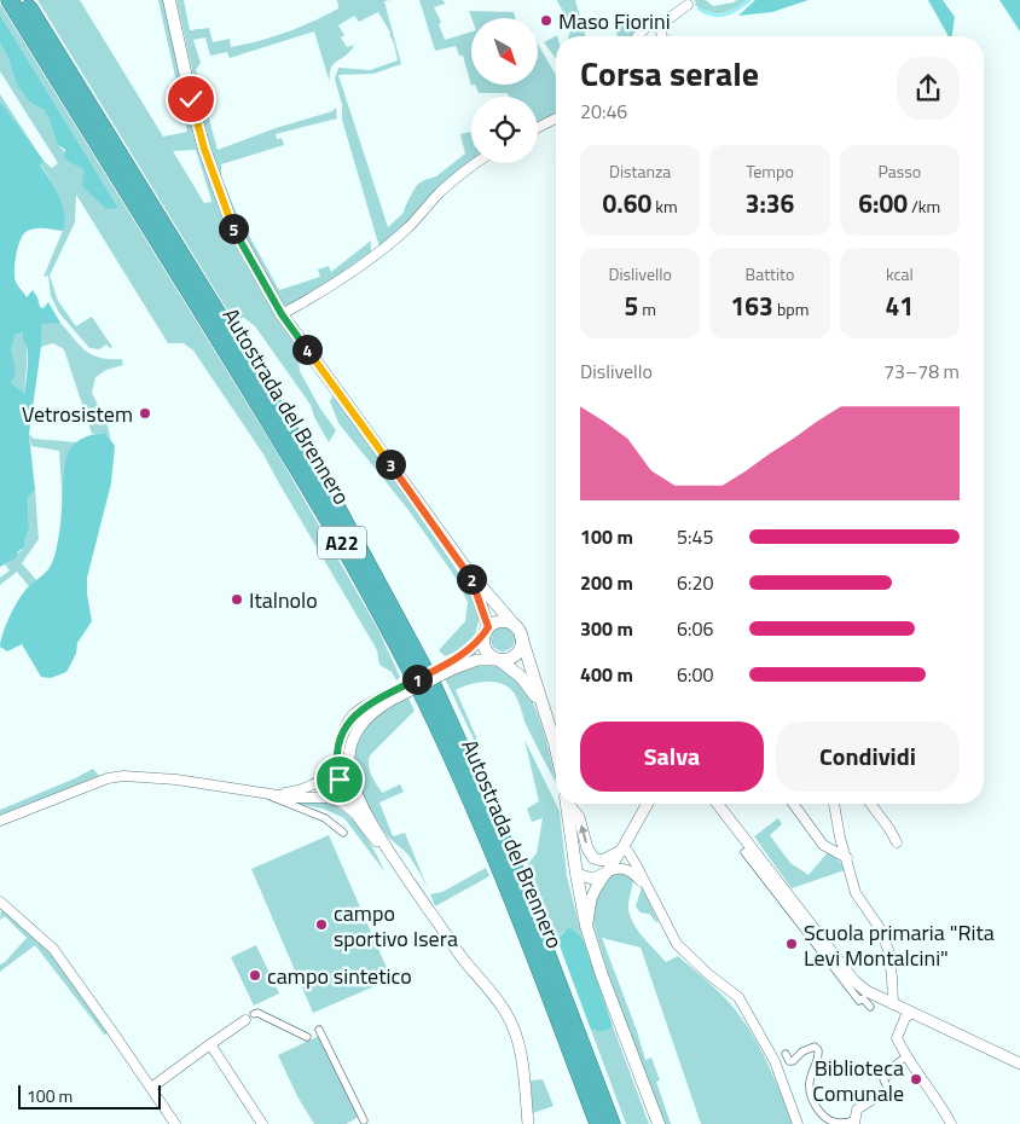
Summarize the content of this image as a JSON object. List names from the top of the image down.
{
  "streets": {
    "highway": ["Autostrada del Brennero", "A22"]
  },
  "places": [
    "Maso Fiorini",
    "Vetrosistem",
    "Italnolo",
    "campo sportivo Isera",
    "Scuola primaria \"Rita Levi Montalcini\"",
    "campo sintetico",
    "Biblioteca Comunale"
  ],
  "scale_bar": "100 m",
  "north": "bottom right",
  "page": {
    "heading": ["Corsa serale", "20:46"],
    "stats": [
      ["Distanza", "0.60 km"],
      ["Tempo", "3:36"],
      ["Passo", "6:00 /km"],
      ["Dislivello", "5 m"],
      ["Battito", "163 bpm"],
      ["kcal", "41"]
    ],
    "pins": [
      "5",
      "4",
      "3",
      "2",
      "1"
    ],
    "chart": ["Dislivello", "73–78 m"],
    "list": [
      {
        "name": "100 m",
        "note": "5:45"
      },
      {
        "name": "200 m",
        "note": "6:20"
      },
      {
        "name": "300 m",
        "note": "6:06"
      },
      {
        "name": "400 m",
        "note": "6:00"
      }
    ],
    "buttons": ["Salva", "Condividi"],
    "scale": "100 m"
  }
}
